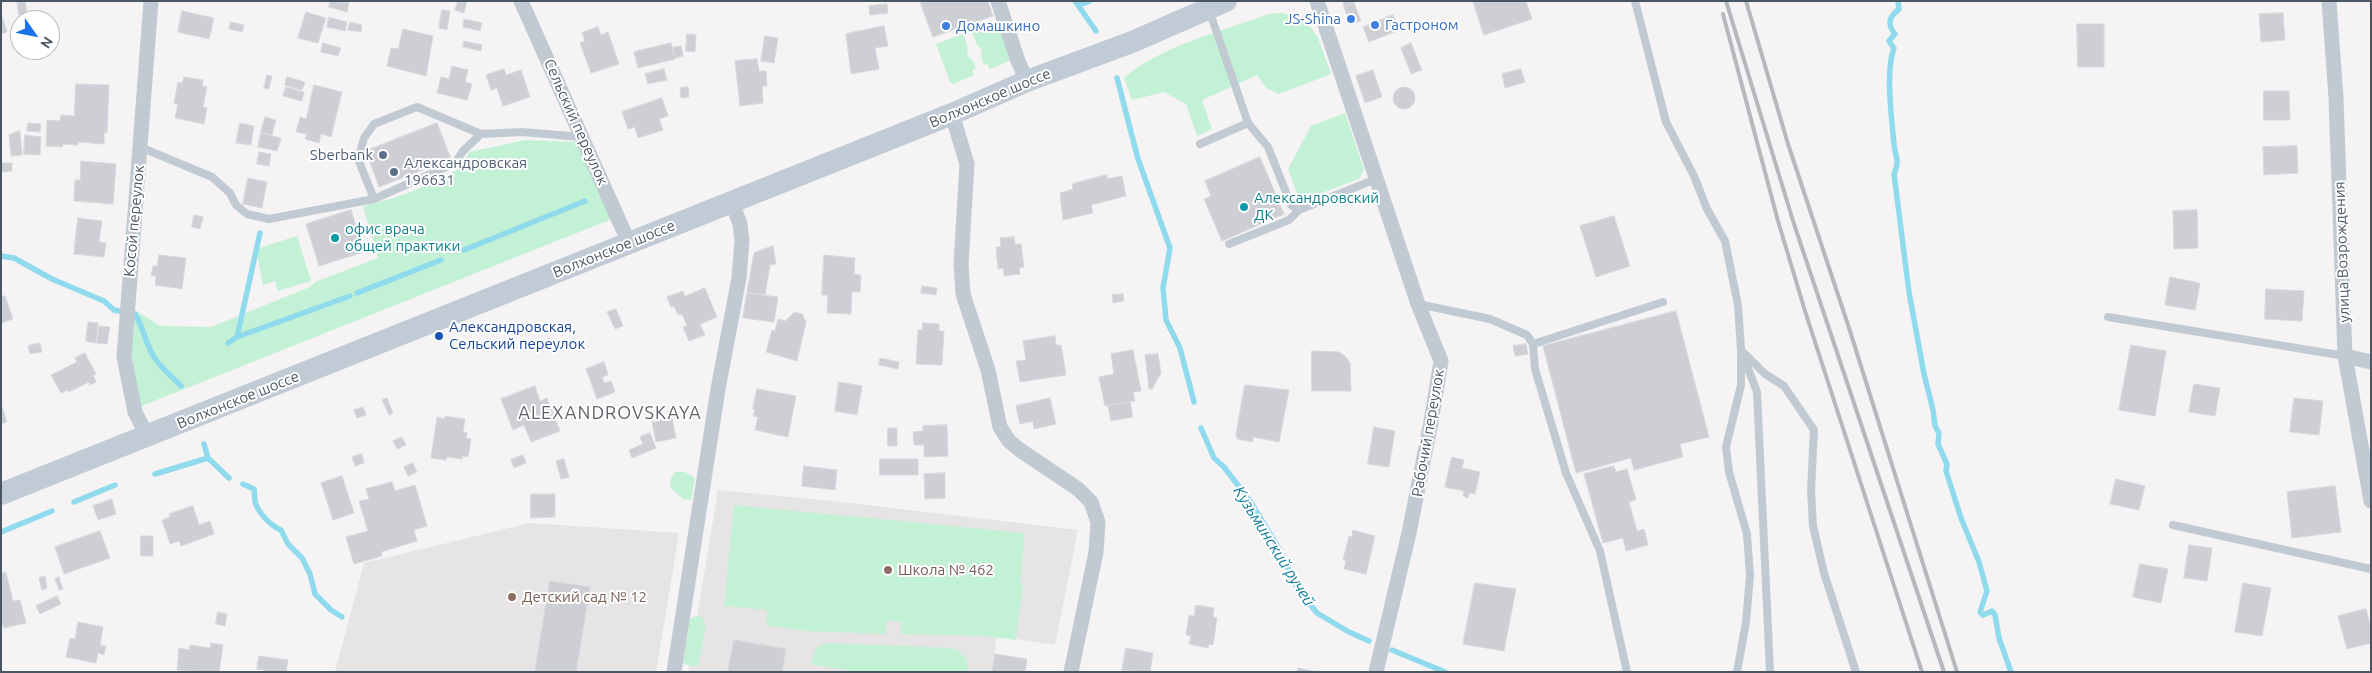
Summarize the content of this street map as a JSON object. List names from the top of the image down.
{
  "streets": {
    "main road": ["Волхонское шоссе"],
    "street": [
      "Сельский переулок",
      "Косой переулок",
      "улица Возрождения",
      "Рабочий переулок"
    ]
  },
  "crossings": [
    ["Волхонское шоссе", "Сельский переулок"],
    ["Волхонское шоссе", "Косой переулок"]
  ],
  "districts": ["ALEXANDROVSKAYA"],
  "water": ["Кузьминский ручей"],
  "places": [
    "JS-Shina",
    "Гастроном",
    "Домашкино",
    "Sberbank",
    "Александровская 196631",
    "Александровский ДК",
    "офис врача общей практики",
    "Александровская, Сельский переулок",
    "Школа № 462",
    "Детский сад № 12"
  ],
  "north": "bottom right"
}
